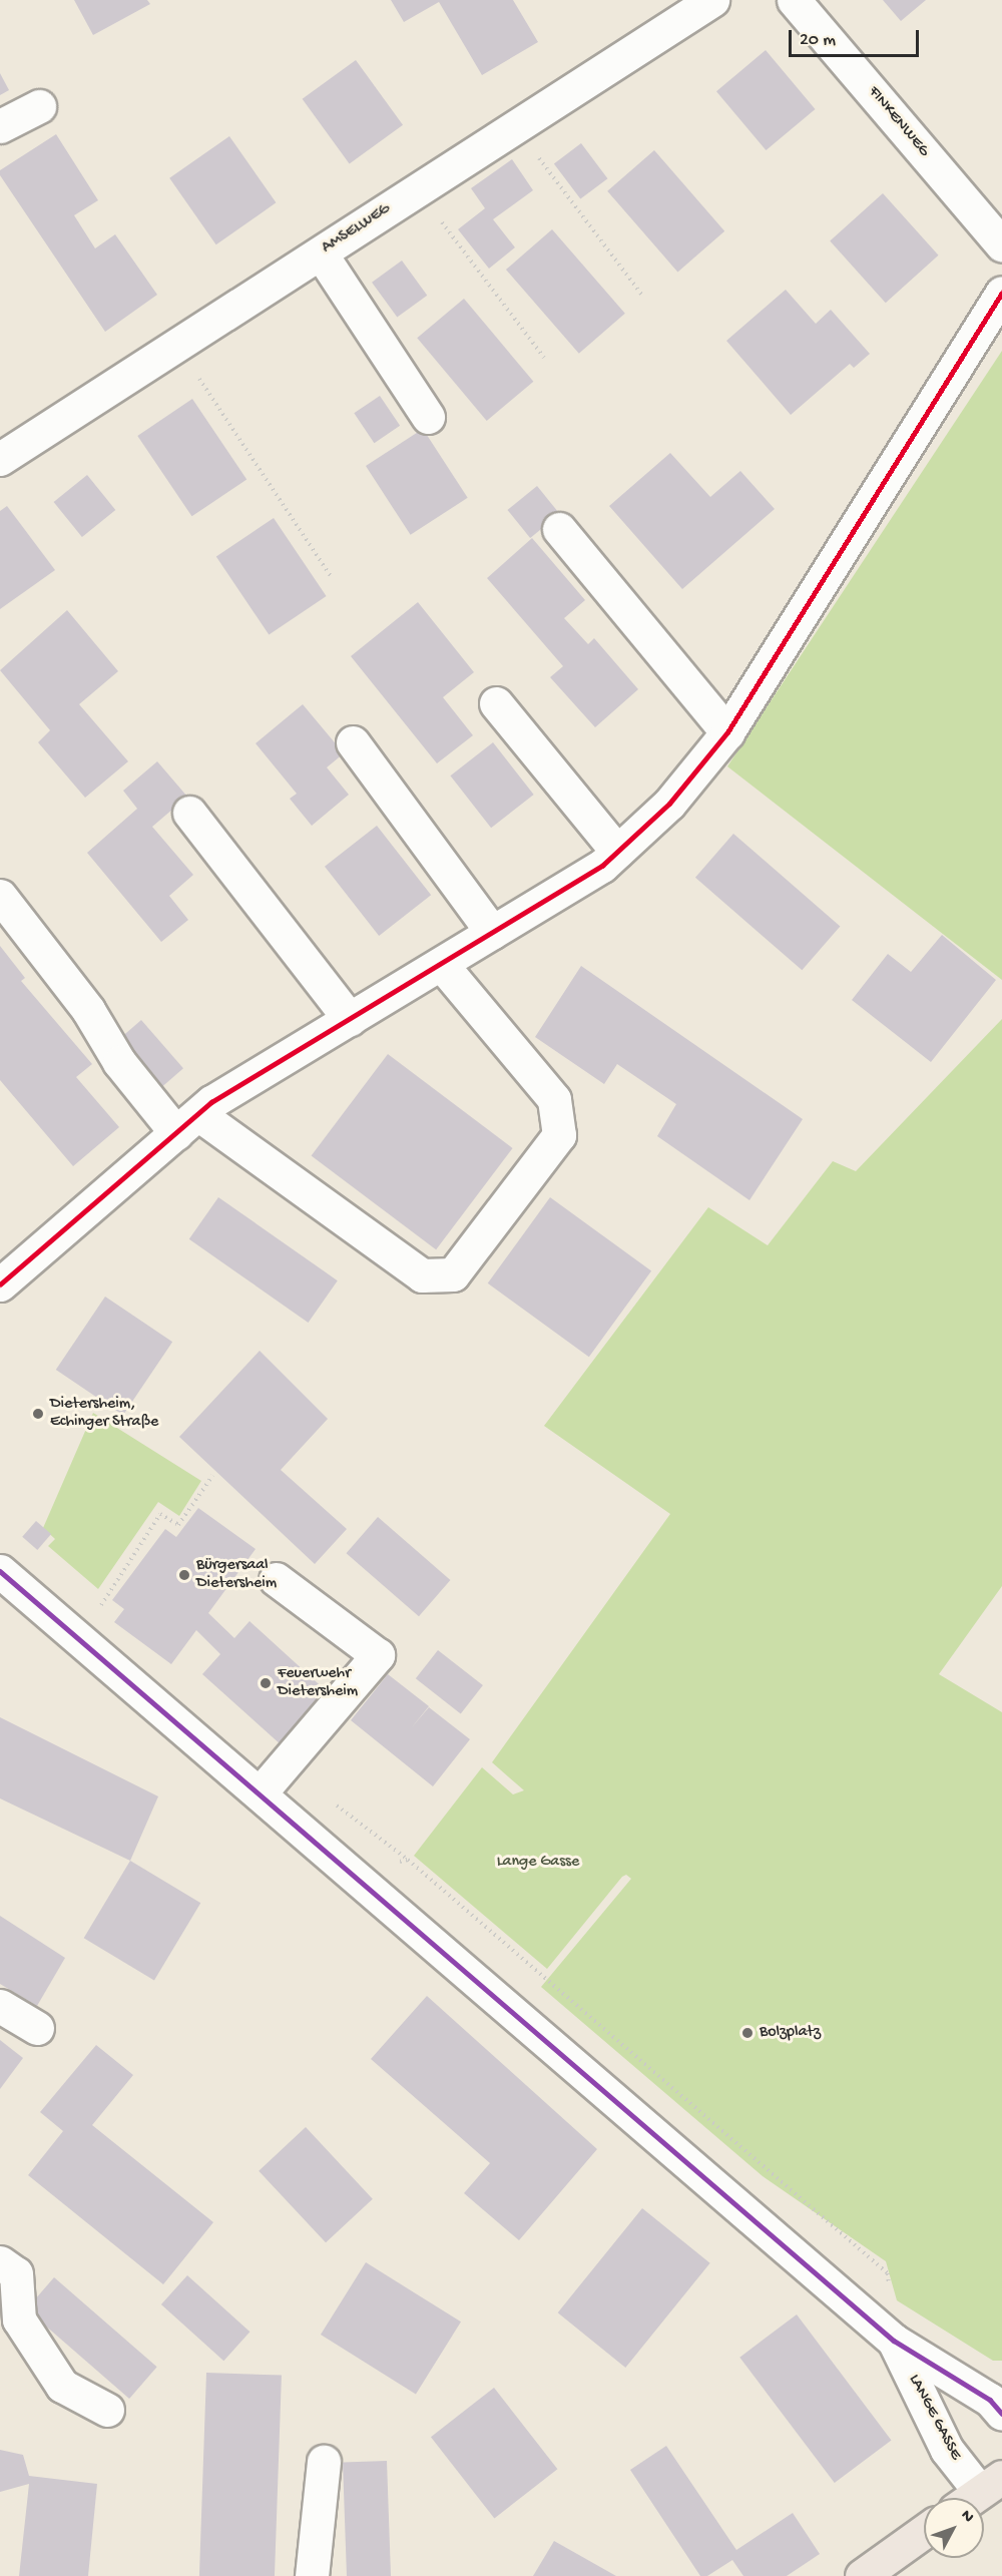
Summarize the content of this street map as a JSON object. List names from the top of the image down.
{
  "streets": {
    "street": ["FINKENWEG", "AMSELWEG", "LANGE GASSE"]
  },
  "parks": ["Lange Gasse"],
  "places": [
    "Dietersheim, Echinger Straße",
    "Bürgersaal Dietersheim",
    "Feuerwehr Dietersheim",
    "Bolzplatz"
  ],
  "scale_bar": "20 m",
  "north": "top right"
}
